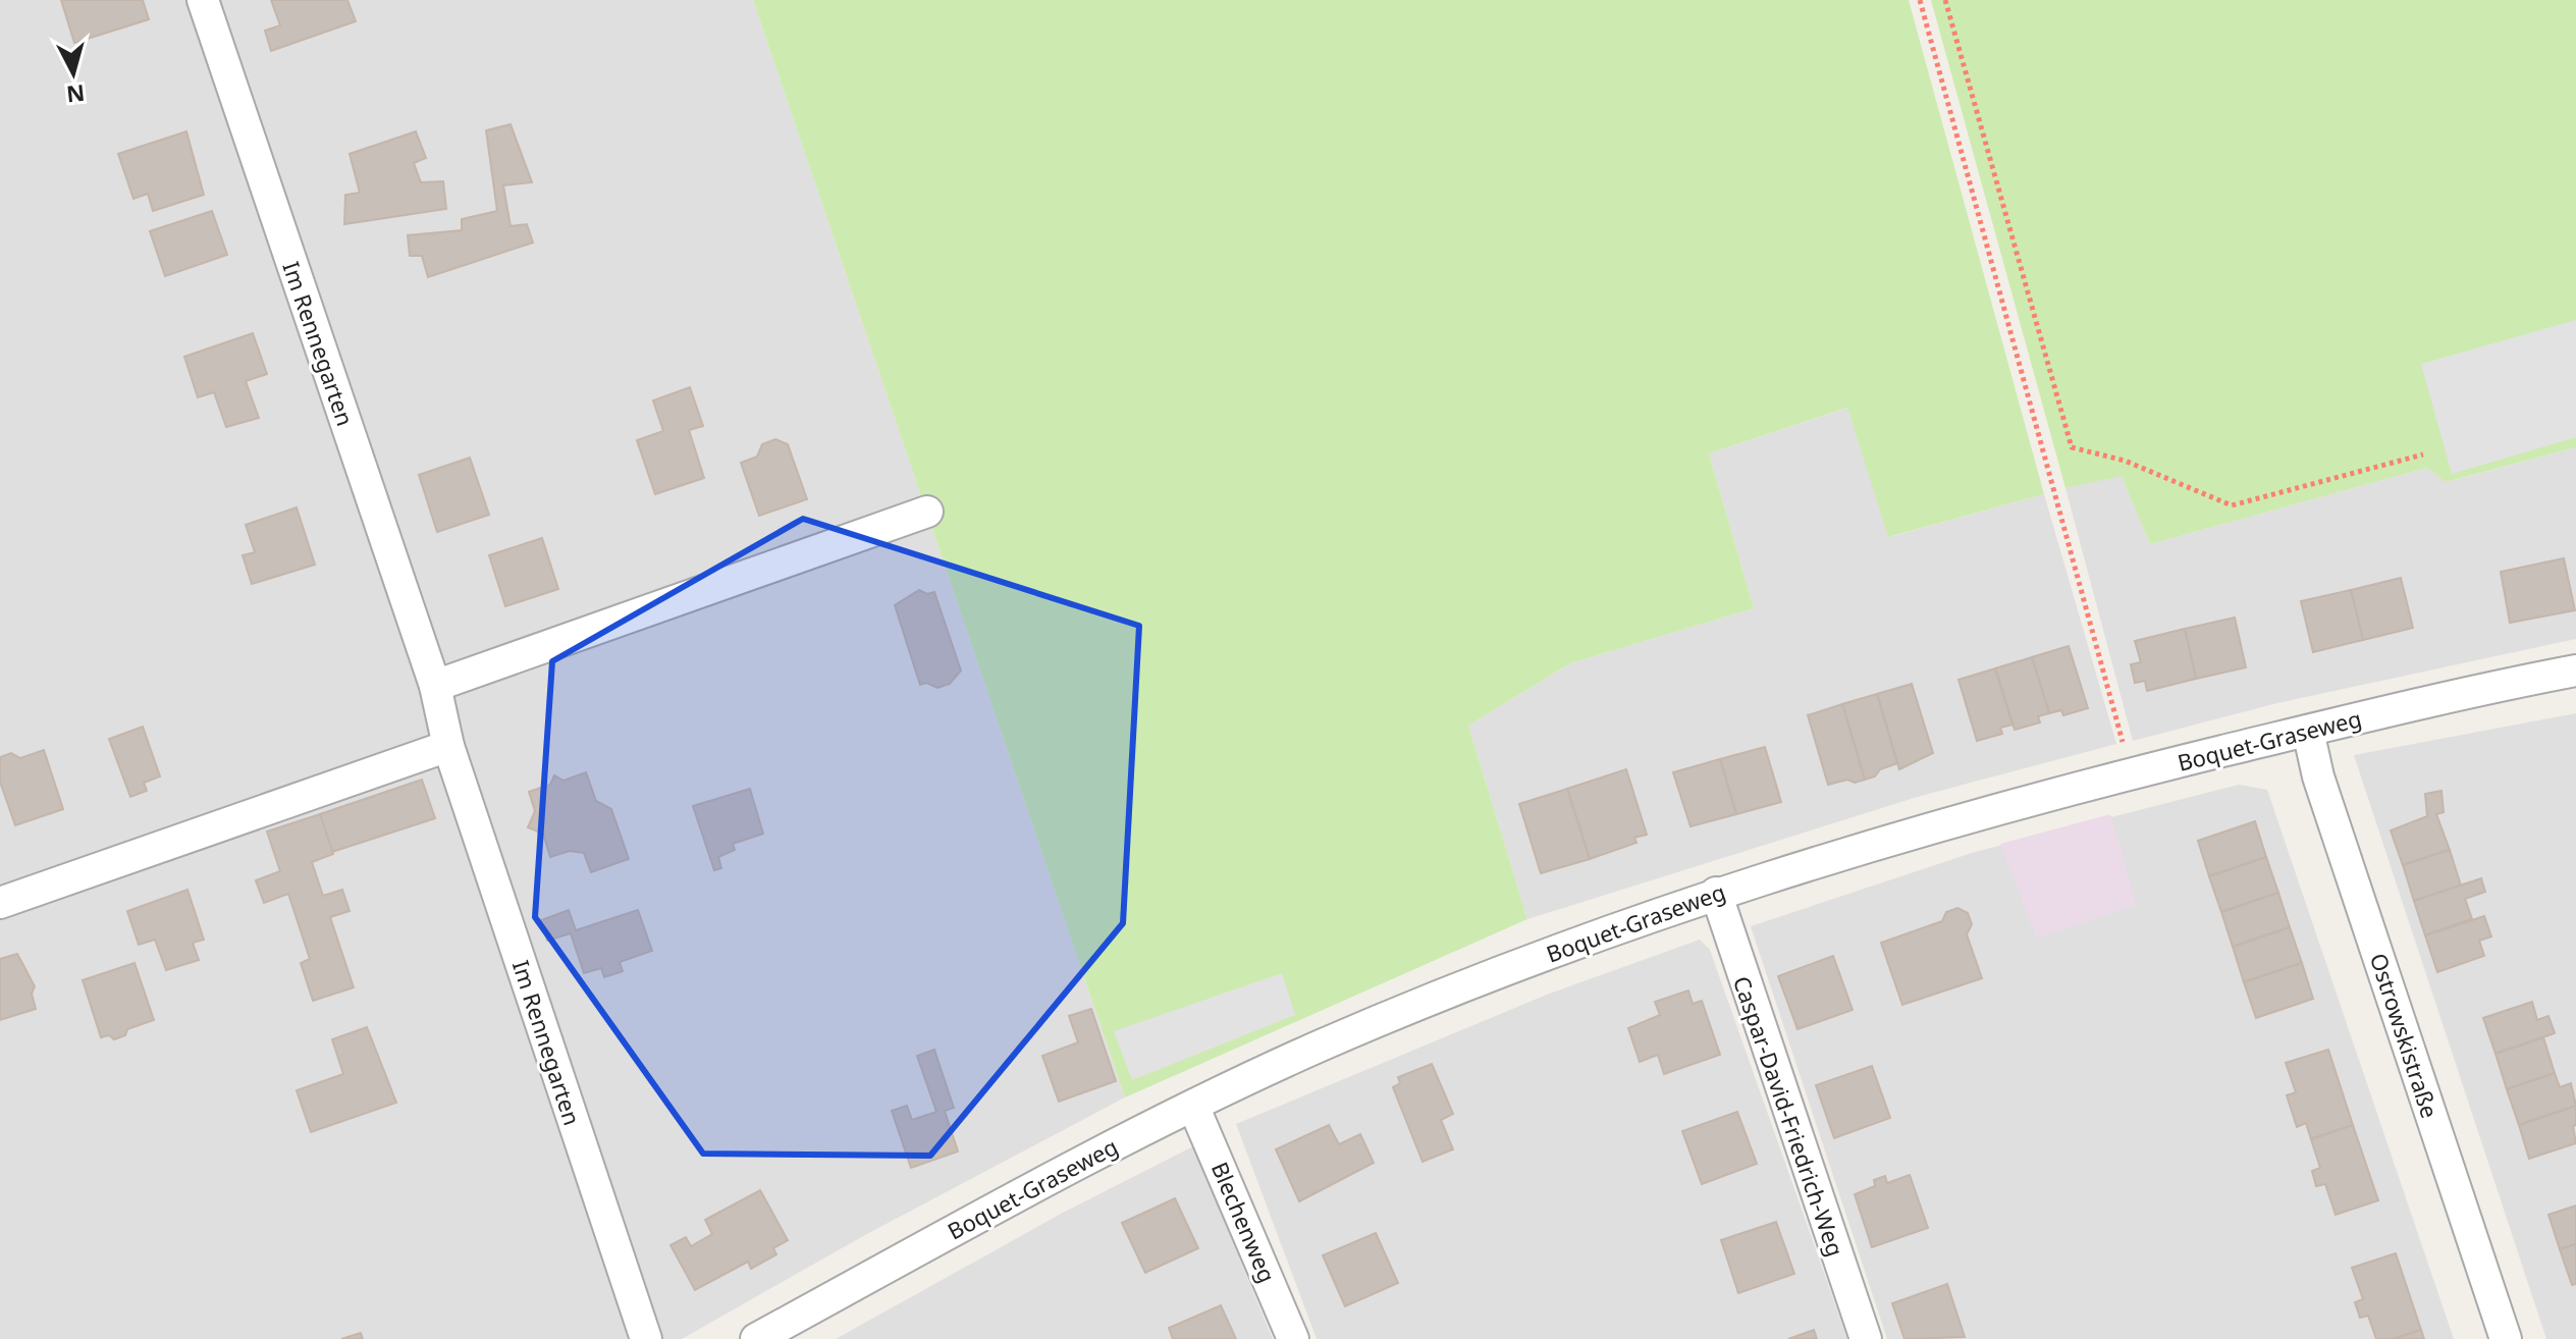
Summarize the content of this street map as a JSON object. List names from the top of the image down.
{
  "streets": {
    "street": [
      "Im Rennegarten",
      "Boquet-Graseweg",
      "Ostrowskistraße",
      "Caspar-David-Friedrich-Weg",
      "Blechenweg"
    ]
  },
  "crossings": [
    ["Boquet-Graseweg", "Ostrowskistraße"],
    ["Boquet-Graseweg", "Caspar-David-Friedrich-Weg"],
    ["Boquet-Graseweg", "Blechenweg"]
  ],
  "north": "bottom"
}
